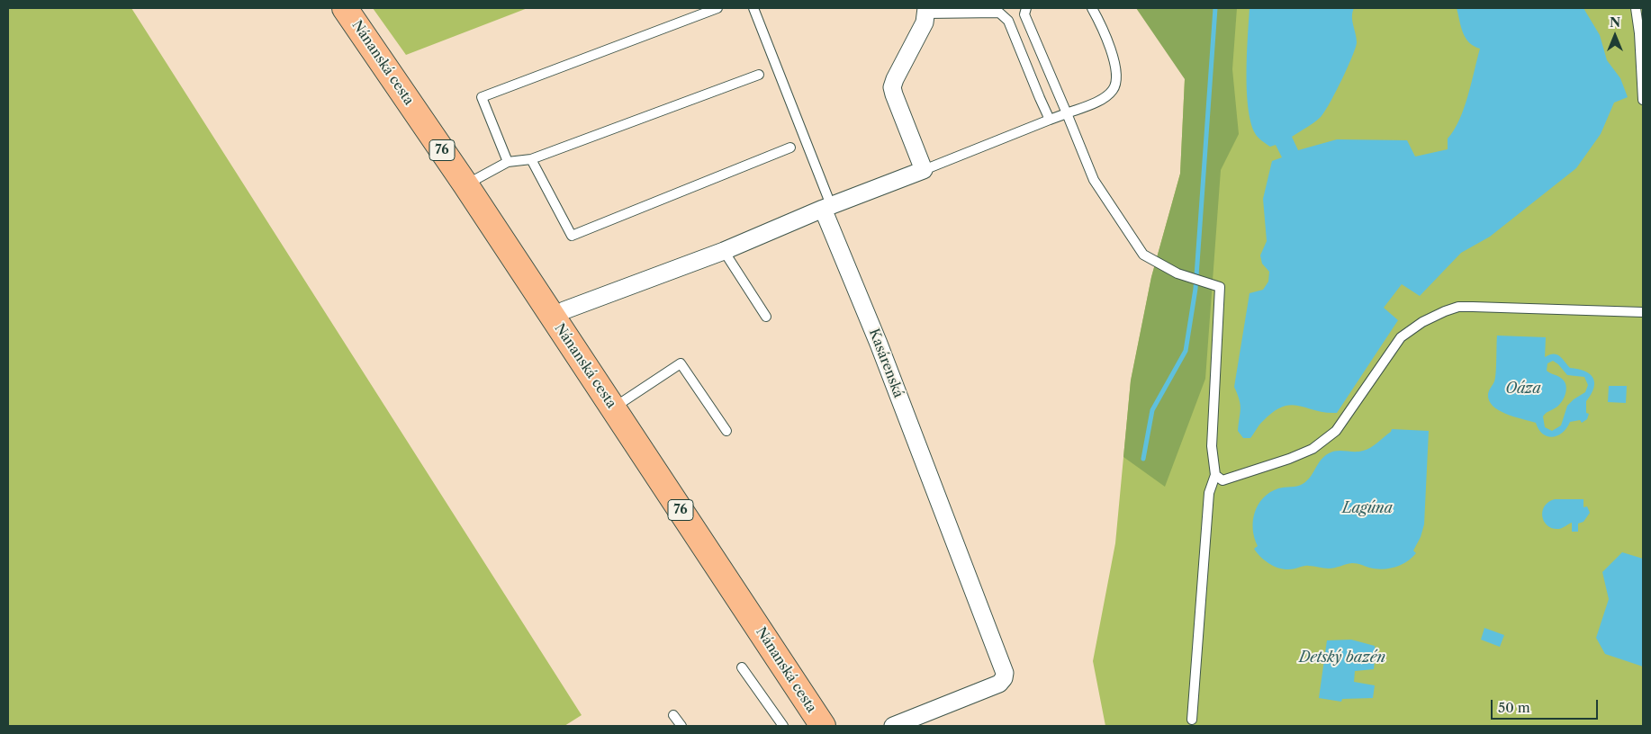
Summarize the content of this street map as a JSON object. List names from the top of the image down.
{
  "streets": {
    "main road": ["Nánanská cesta", "76"],
    "street": ["Kasárenská"]
  },
  "water": ["Oáza", "Lagúna", "Detský bazén"],
  "scale_bar": "50 m",
  "north": "top"
}
